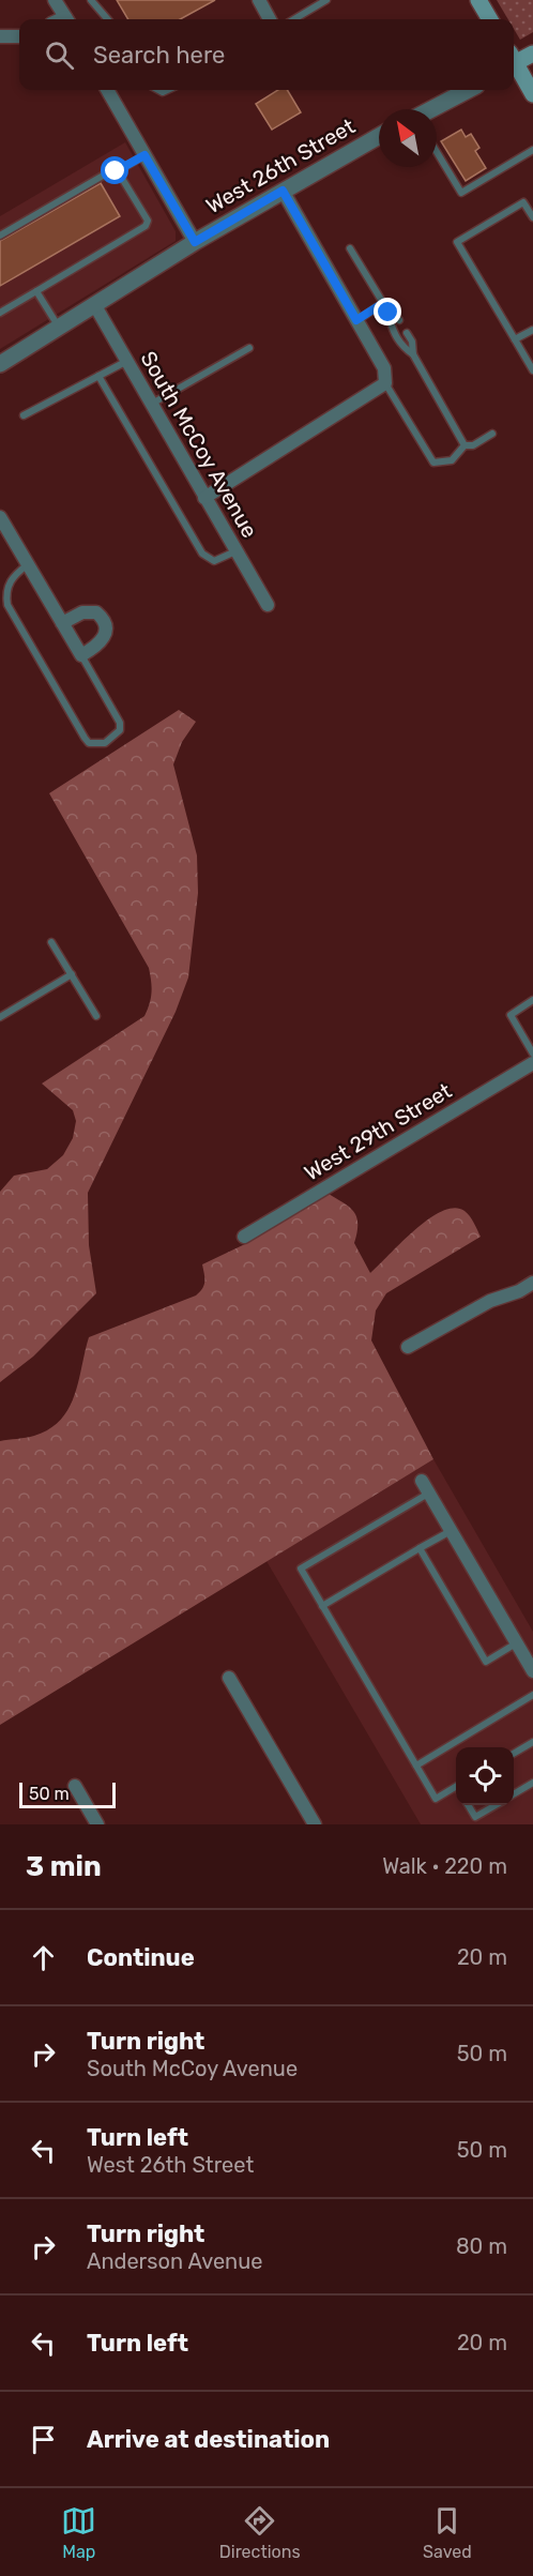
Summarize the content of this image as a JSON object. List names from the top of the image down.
{
  "streets": {
    "street": ["West 26th Street", "South McCoy Avenue", "West 29th Street"]
  },
  "crossings": [
    ["West 26th Street", "South McCoy Avenue"]
  ],
  "scale_bar": "50 m",
  "north": "top left",
  "page": {
    "search": "Search here",
    "scale": "50 m",
    "heading": ["3 min", "Walk · 220 m"],
    "list": [
      ["Continue", "20 m"],
      ["Turn right", "South McCoy Avenue", "50 m"],
      ["Turn left", "West 26th Street", "50 m"],
      ["Turn right", "Anderson Avenue", "80 m"],
      ["Turn left", "20 m"],
      "Arrive at destination"
    ],
    "nav": ["Map", "Directions", "Saved"]
  }
}
